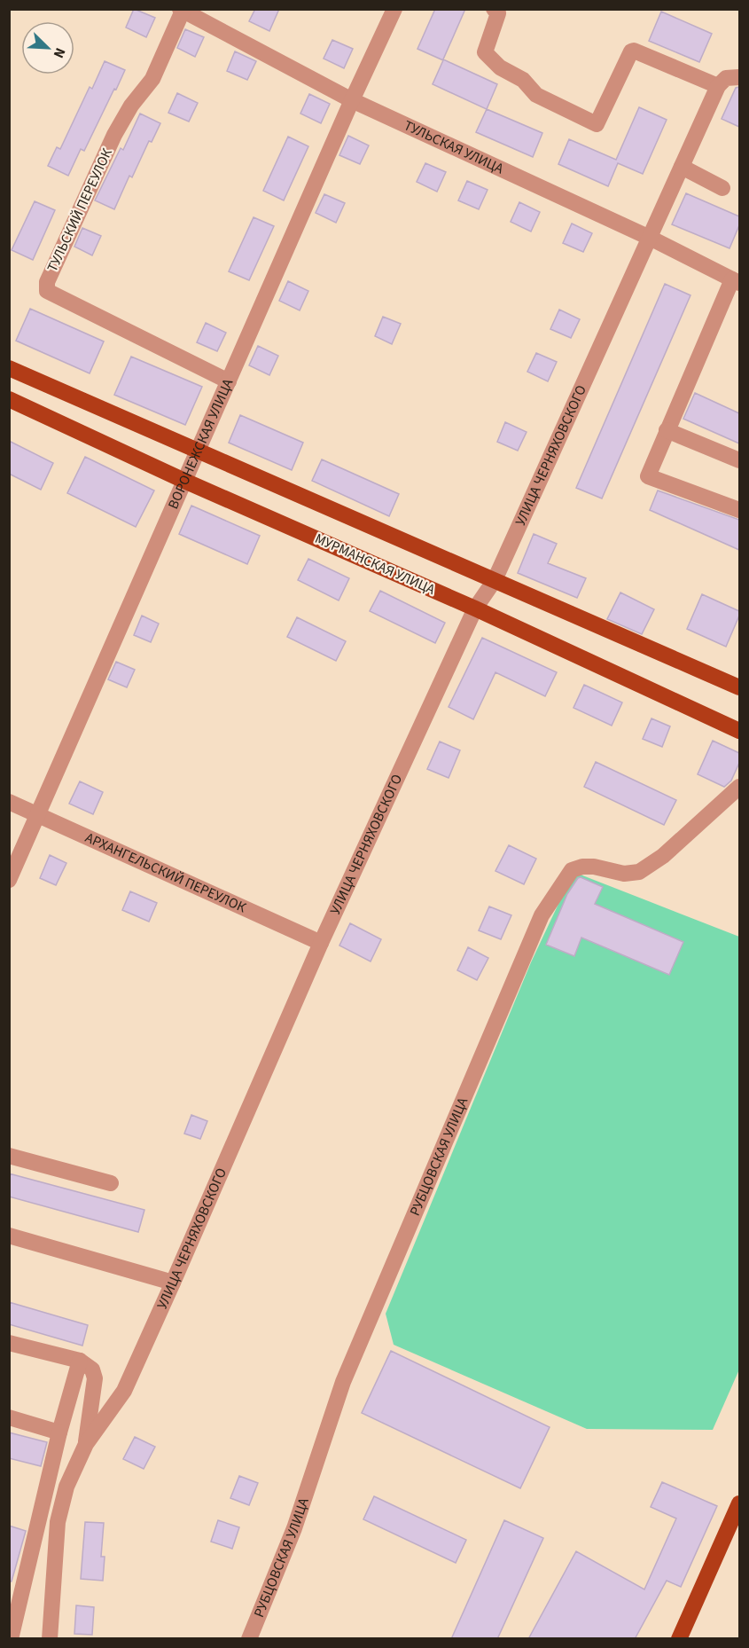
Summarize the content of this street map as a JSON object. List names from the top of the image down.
{
  "streets": {
    "main road": ["МУРМАНСКАЯ УЛИЦА"],
    "street": [
      "ТУЛЬСКАЯ УЛИЦА",
      "ТУЛЬСКИЙ ПЕРЕУЛОК",
      "ВОРОНЕЖСКАЯ УЛИЦА",
      "УЛИЦА ЧЕРНЯХОВСКОГО",
      "АРХАНГЕЛЬСКИЙ ПЕРЕУЛОК",
      "РУБЦОВСКАЯ УЛИЦА"
    ]
  },
  "crossings": [
    ["ТУЛЬСКАЯ УЛИЦА", "ТУЛЬСКИЙ ПЕРЕУЛОК"],
    ["ТУЛЬСКАЯ УЛИЦА", "ВОРОНЕЖСКАЯ УЛИЦА"],
    ["ТУЛЬСКАЯ УЛИЦА", "УЛИЦА ЧЕРНЯХОВСКОГО"],
    ["ТУЛЬСКИЙ ПЕРЕУЛОК", "ВОРОНЕЖСКАЯ УЛИЦА"],
    ["ВОРОНЕЖСКАЯ УЛИЦА", "МУРМАНСКАЯ УЛИЦА"],
    ["ВОРОНЕЖСКАЯ УЛИЦА", "АРХАНГЕЛЬСКИЙ ПЕРЕУЛОК"],
    ["УЛИЦА ЧЕРНЯХОВСКОГО", "МУРМАНСКАЯ УЛИЦА"],
    ["УЛИЦА ЧЕРНЯХОВСКОГО", "АРХАНГЕЛЬСКИЙ ПЕРЕУЛОК"]
  ],
  "north": "bottom right"
}
